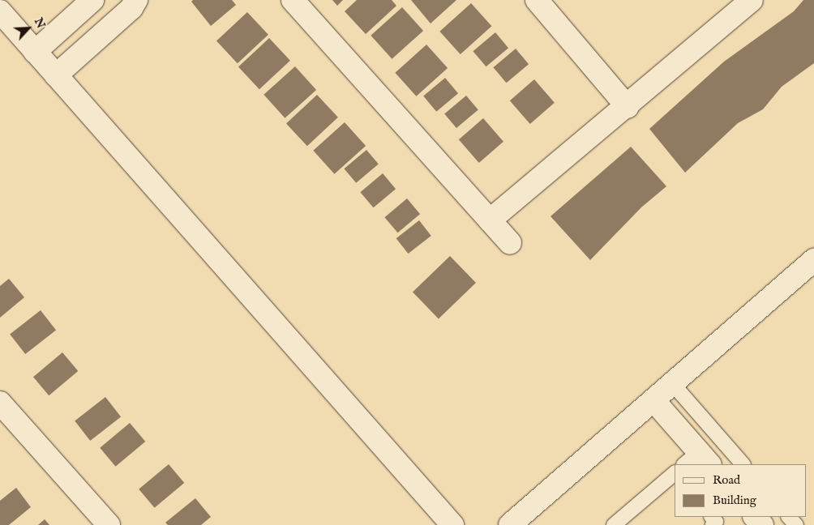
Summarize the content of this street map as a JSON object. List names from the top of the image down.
{
  "legend": ["Road", "Building"],
  "north": "top right"
}
